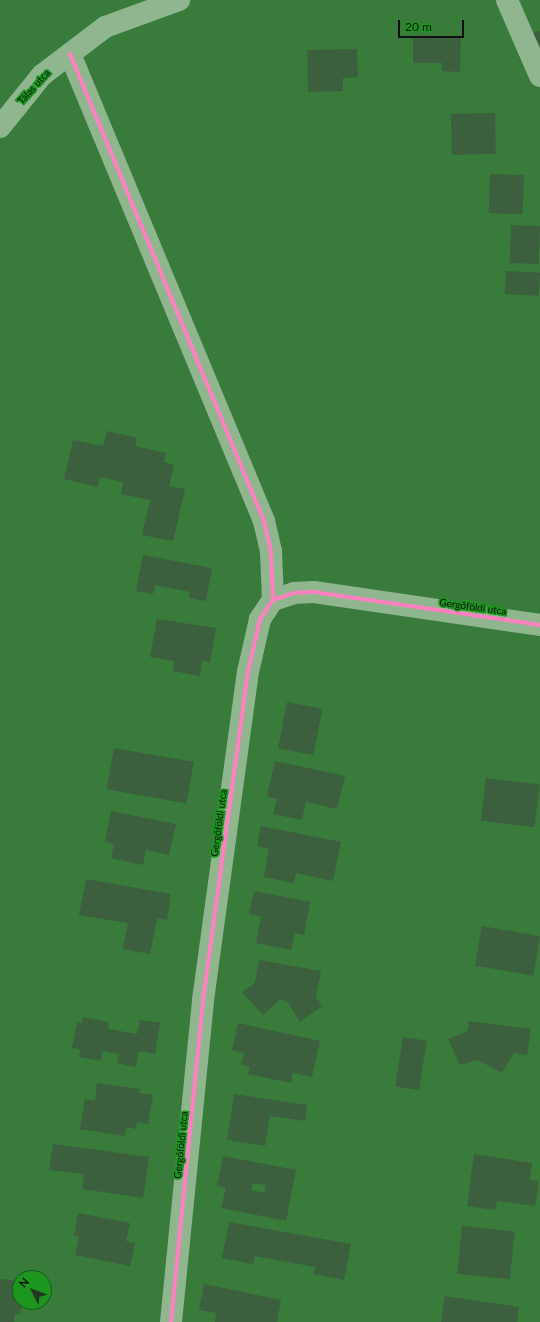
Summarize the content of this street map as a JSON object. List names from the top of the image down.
{
  "streets": {
    "street": ["Tálas utca", "Gergőföldi utca"]
  },
  "scale_bar": "20 m",
  "north": "top left"
}
